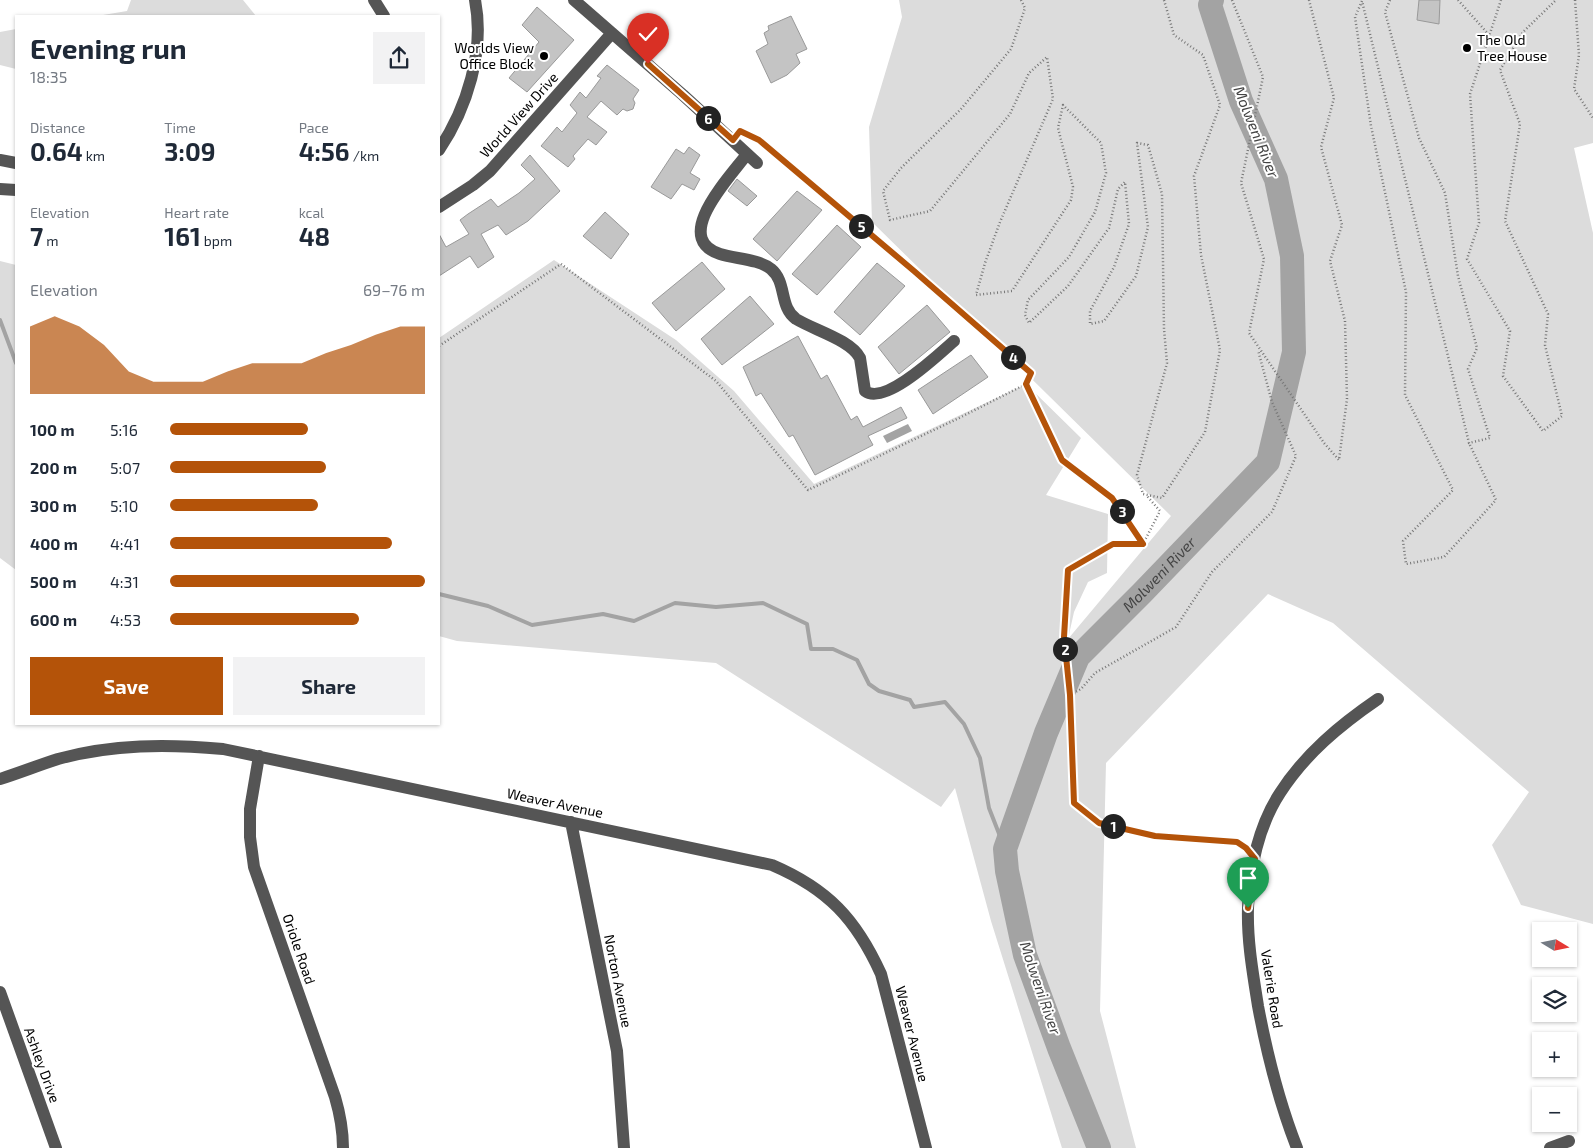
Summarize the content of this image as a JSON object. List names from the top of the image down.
{
  "streets": {
    "street": [
      "World View Drive",
      "Weaver Avenue",
      "Oriole Road",
      "Norton Avenue",
      "Valerie Road",
      "Ashley Drive"
    ]
  },
  "crossings": [
    ["Weaver Avenue", "Oriole Road"],
    ["Weaver Avenue", "Norton Avenue"]
  ],
  "water": ["Molweni River"],
  "places": ["The Old Tree House", "Worlds View Office Block"],
  "north": "right",
  "page": {
    "heading": ["Evening run", "18:35"],
    "stats": [
      ["Distance", "0.64 km"],
      ["Time", "3:09"],
      ["Pace", "4:56 /km"],
      ["Elevation", "7 m"],
      ["Heart rate", "161 bpm"],
      ["kcal", "48"]
    ],
    "pins": [
      "6",
      "5",
      "4",
      "3",
      "2",
      "1"
    ],
    "chart": ["Elevation", "69–76 m"],
    "list": [
      {
        "name": "100 m",
        "note": "5:16"
      },
      {
        "name": "200 m",
        "note": "5:07"
      },
      {
        "name": "300 m",
        "note": "5:10"
      },
      {
        "name": "400 m",
        "note": "4:41"
      },
      {
        "name": "500 m",
        "note": "4:31"
      },
      {
        "name": "600 m",
        "note": "4:53"
      }
    ],
    "buttons": ["Save", "Share"],
    "map_buttons": ["+", "−"]
  }
}
